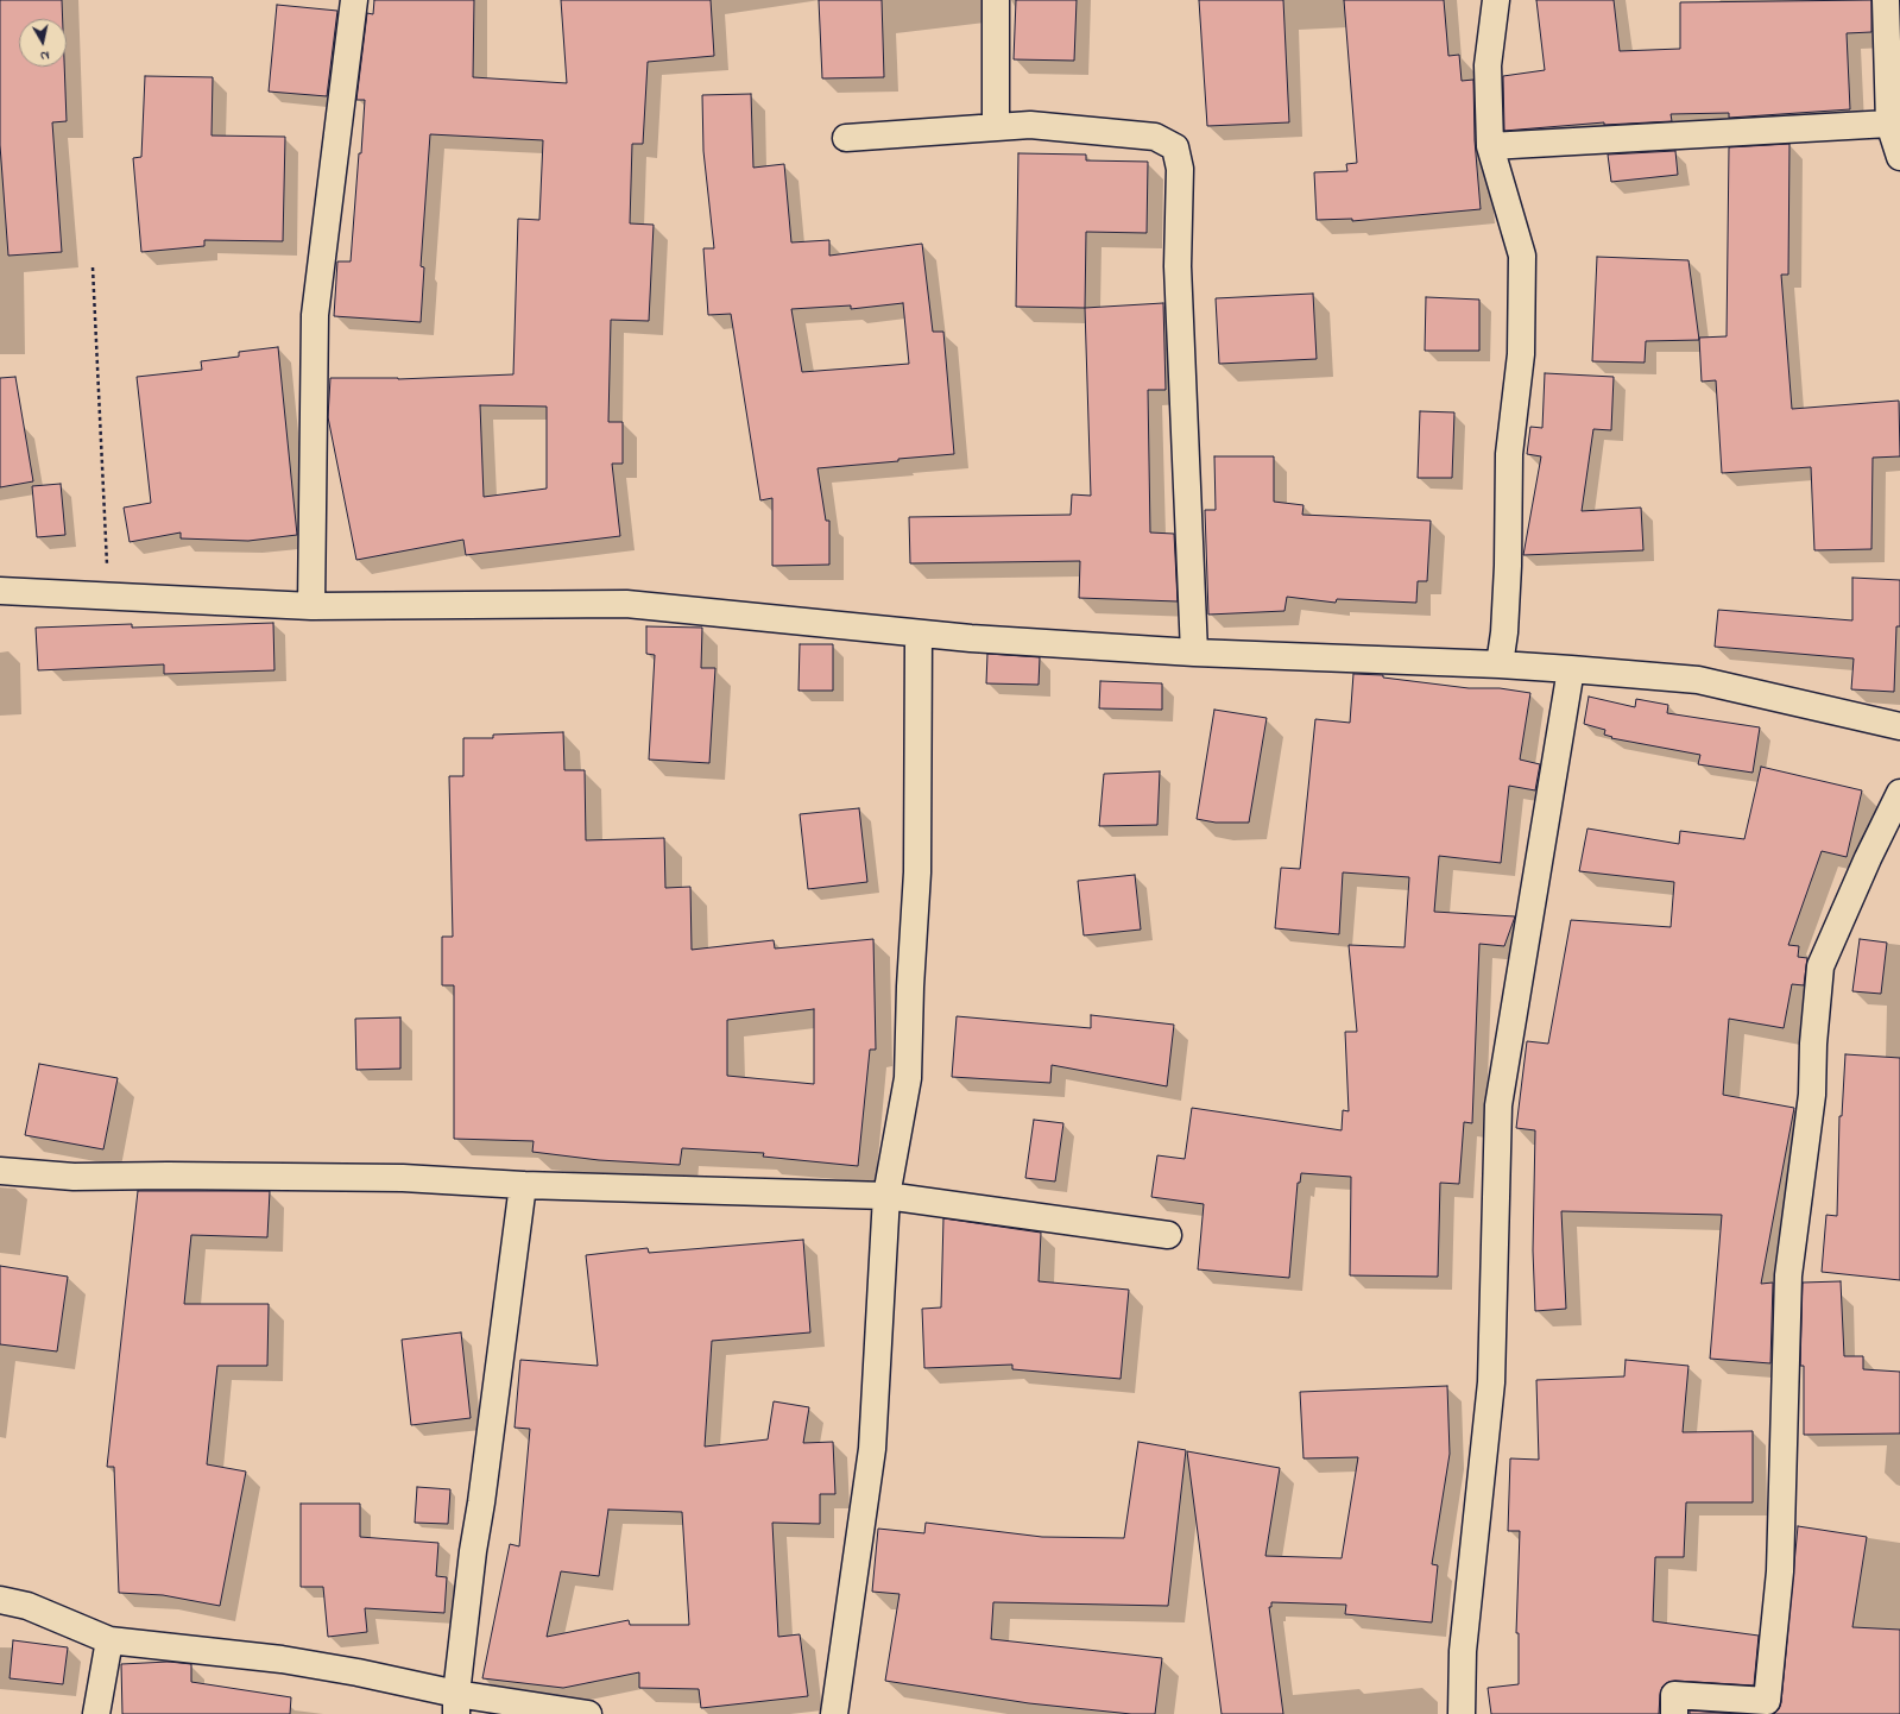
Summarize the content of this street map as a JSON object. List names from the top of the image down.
{
  "north": "bottom"
}
